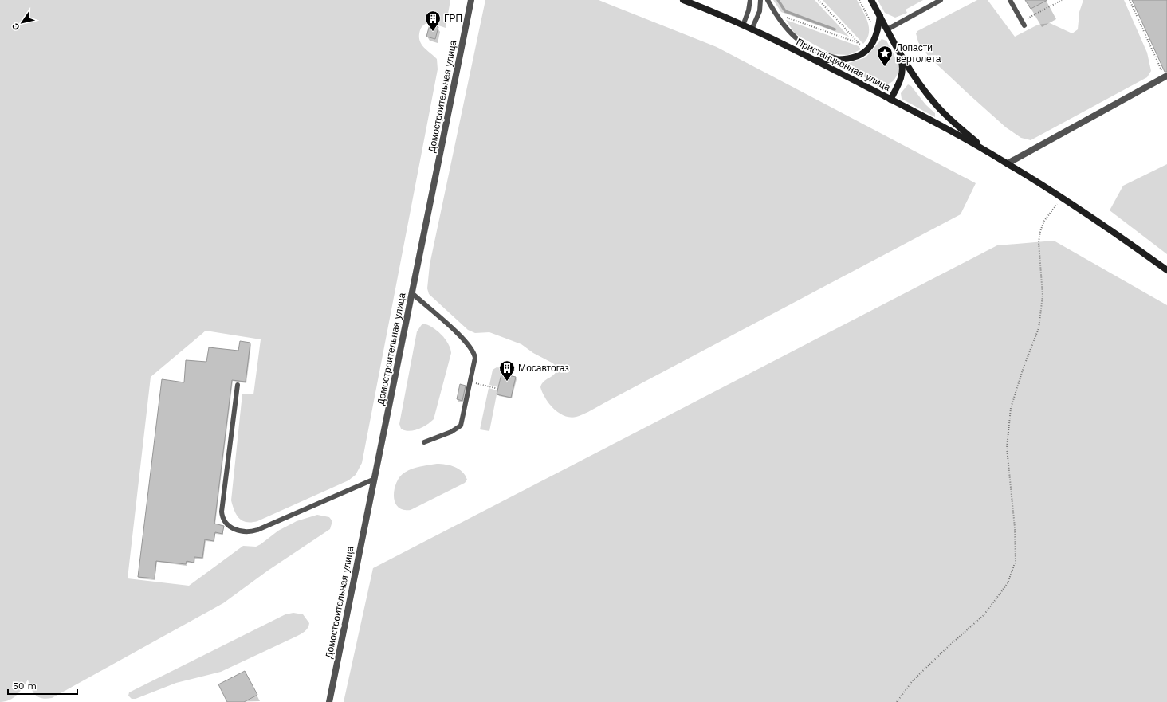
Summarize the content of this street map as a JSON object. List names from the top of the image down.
{
  "streets": {
    "main road": ["Пристанционная улица"],
    "street": ["Домостроительная улица"]
  },
  "places": {
    "building": ["ГРП", "Мосавтогаз"],
    "place": ["Лопасти вертолета"]
  },
  "scale_bar": "50 m",
  "north": "bottom left"
}
